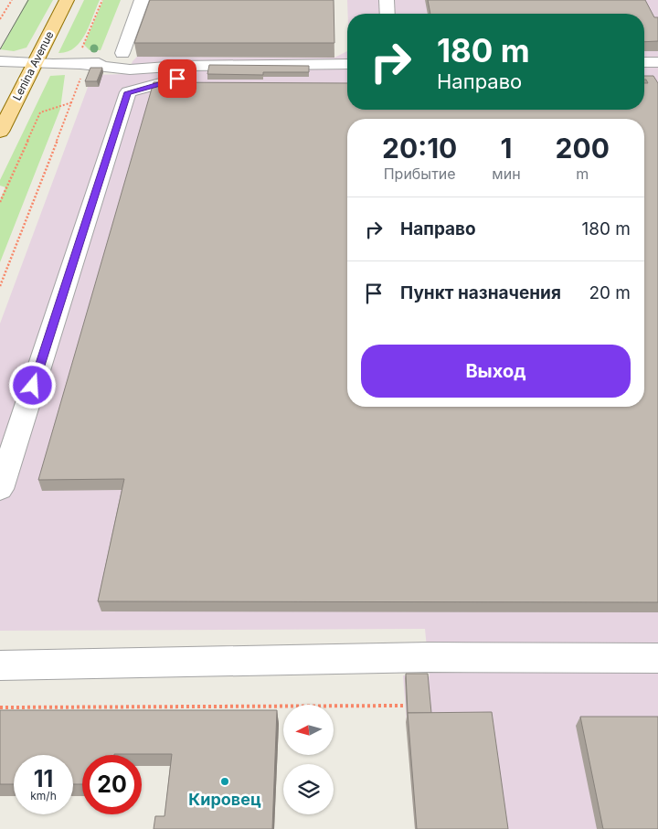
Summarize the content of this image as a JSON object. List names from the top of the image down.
{
  "streets": {
    "main road": ["Lenina Avenue"]
  },
  "places": ["Кировец"],
  "north": "left",
  "page": {
    "turn": ["180 m", "Направо"],
    "eta": [
      "20:10",
      "Прибытие",
      "1",
      "мин",
      "200",
      "m"
    ],
    "list": [
      {
        "name": "Направо",
        "value": "180 m"
      },
      {
        "name": "Пункт назначения",
        "value": "20 m"
      }
    ],
    "buttons": "Выход",
    "speed": "11 km/h",
    "limit": "20"
  }
}
